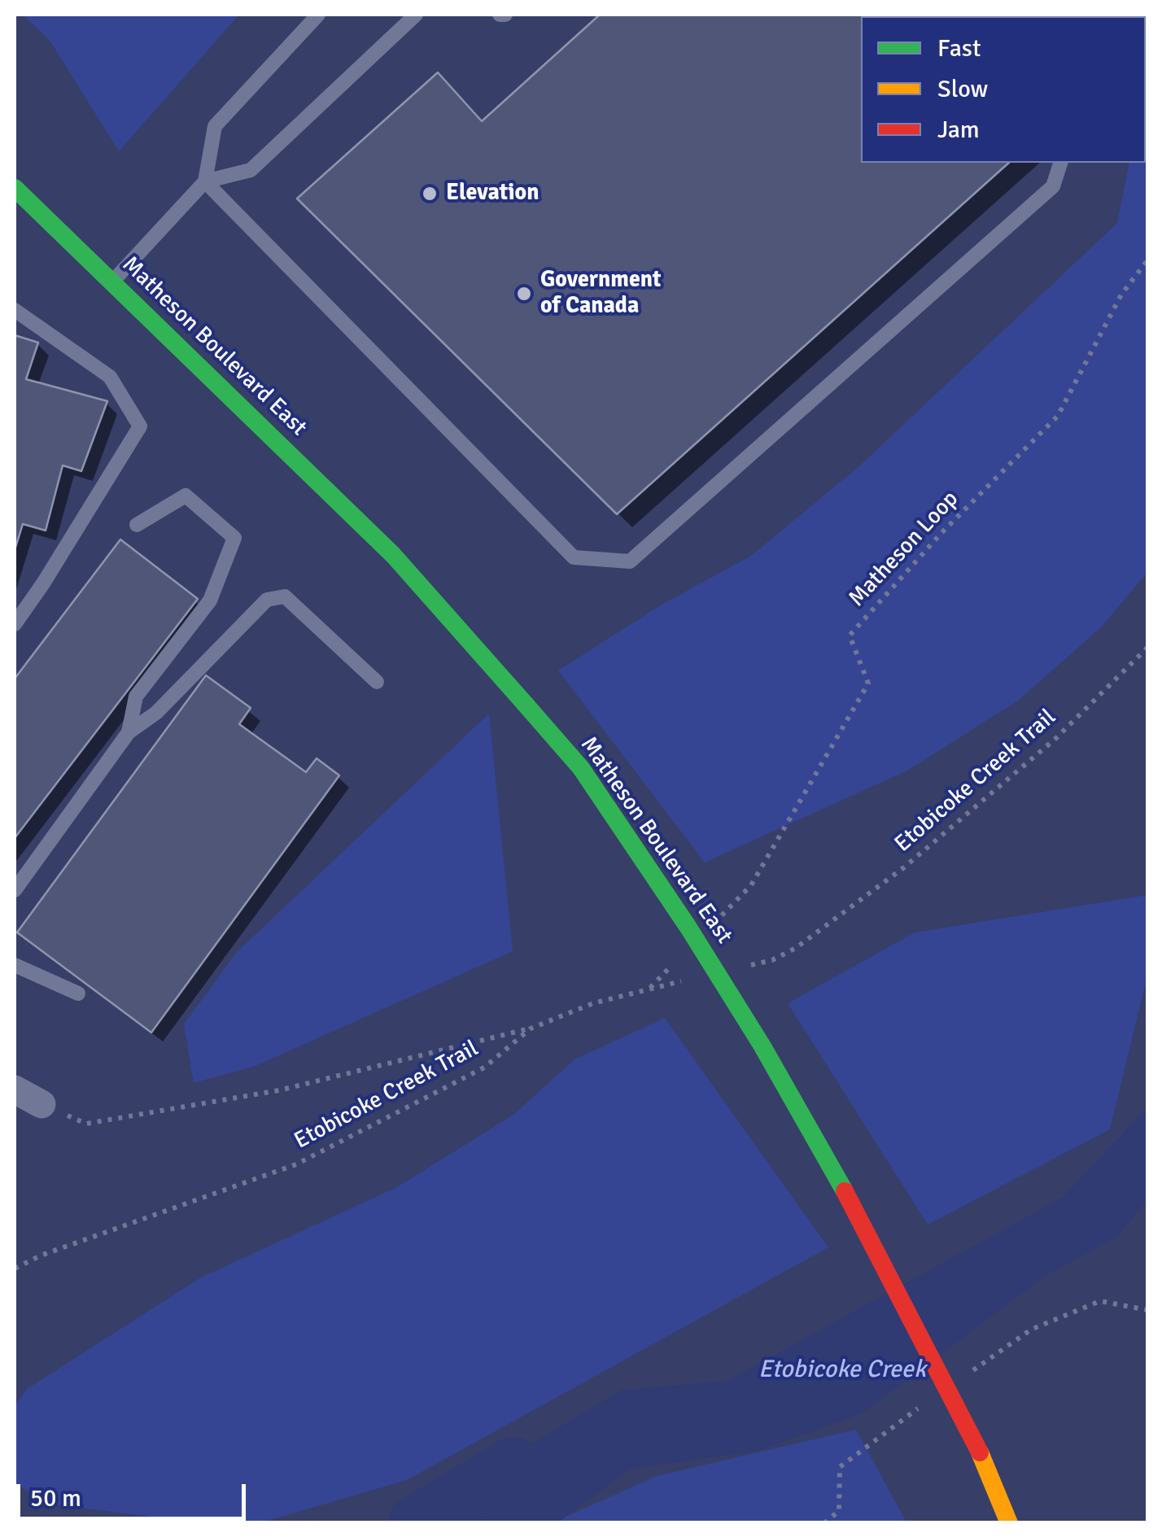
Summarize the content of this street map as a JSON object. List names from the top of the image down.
{
  "streets": {
    "street": ["Matheson Boulevard East"],
    "path": ["Matheson Loop", "Etobicoke Creek Trail"]
  },
  "water": ["Etobicoke Creek"],
  "places": ["Elevation", "Government of Canada"],
  "legend": ["Fast", "Slow", "Jam"],
  "scale_bar": "50 m"
}
